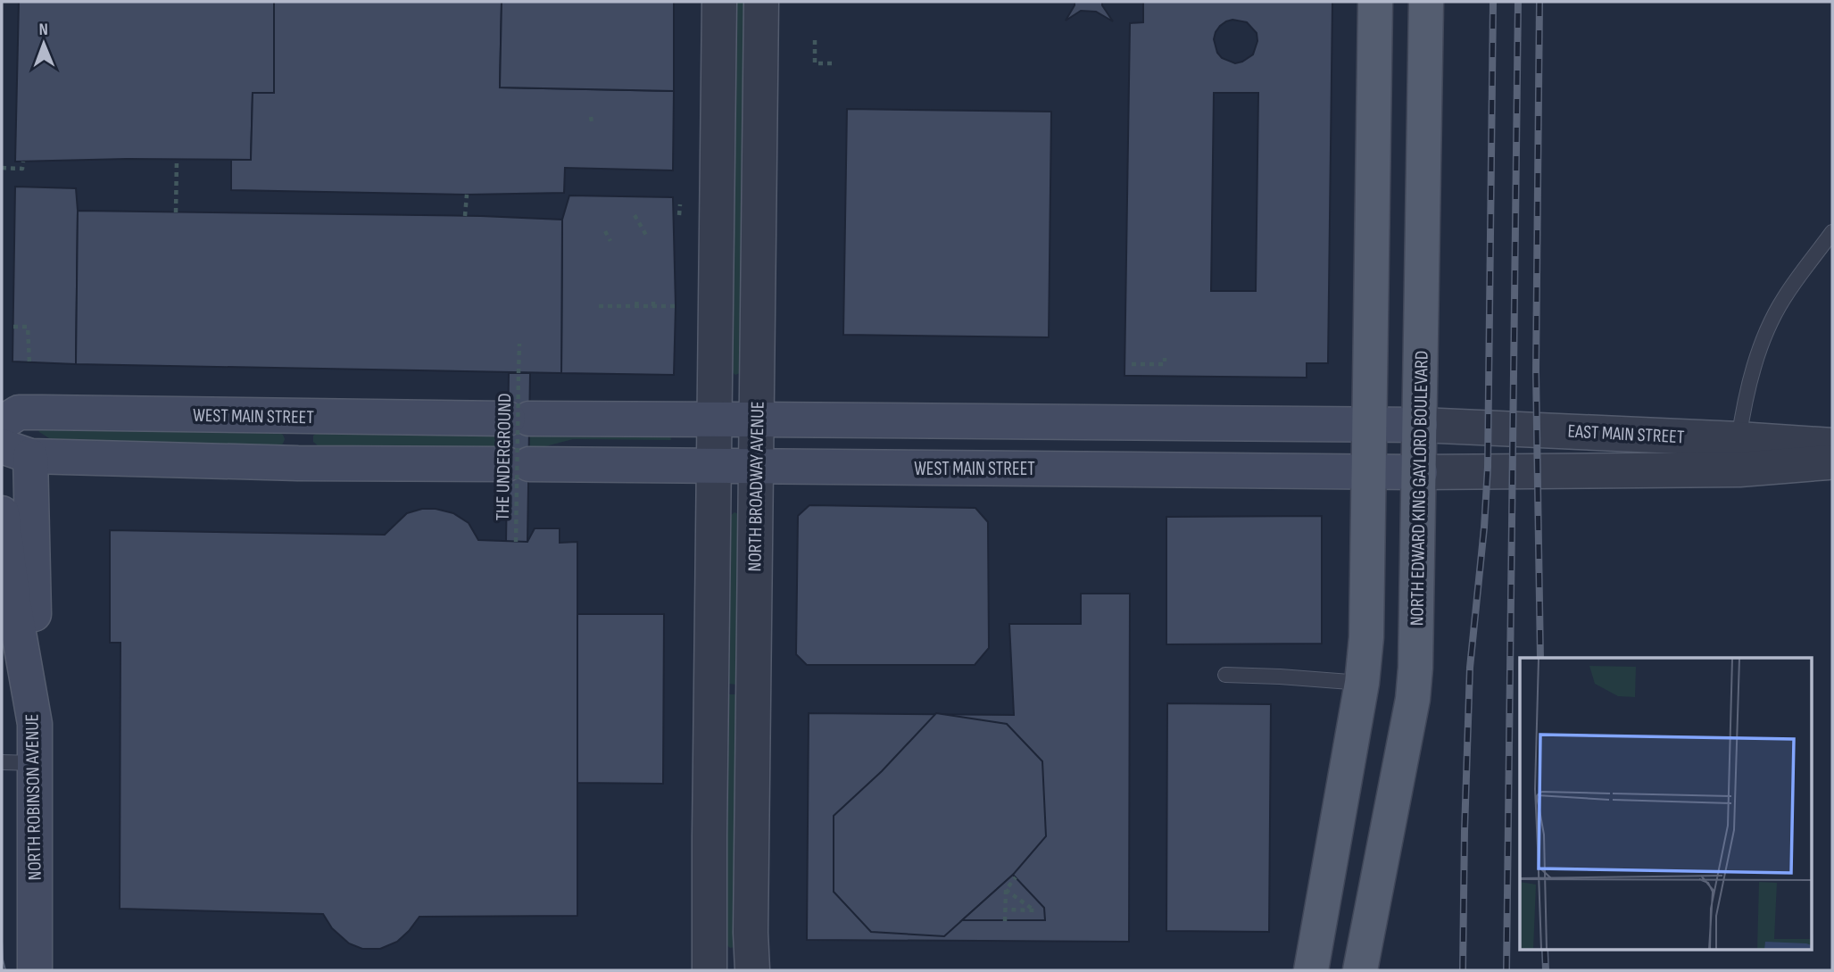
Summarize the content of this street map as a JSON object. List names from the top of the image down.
{
  "streets": {
    "main road": ["WEST MAIN STREET", "NORTH EDWARD KING GAYLORD BOULEVARD", "NORTH ROBINSON AVENUE"],
    "street": ["EAST MAIN STREET", "NORTH BROADWAY AVENUE"],
    "path": ["THE UNDERGROUND"]
  },
  "crossings": [
    ["WEST MAIN STREET", "EAST MAIN STREET"],
    ["WEST MAIN STREET", "NORTH BROADWAY AVENUE"],
    ["WEST MAIN STREET", "NORTH EDWARD KING GAYLORD BOULEVARD"],
    ["EAST MAIN STREET", "NORTH EDWARD KING GAYLORD BOULEVARD"]
  ],
  "north": "top"
}
